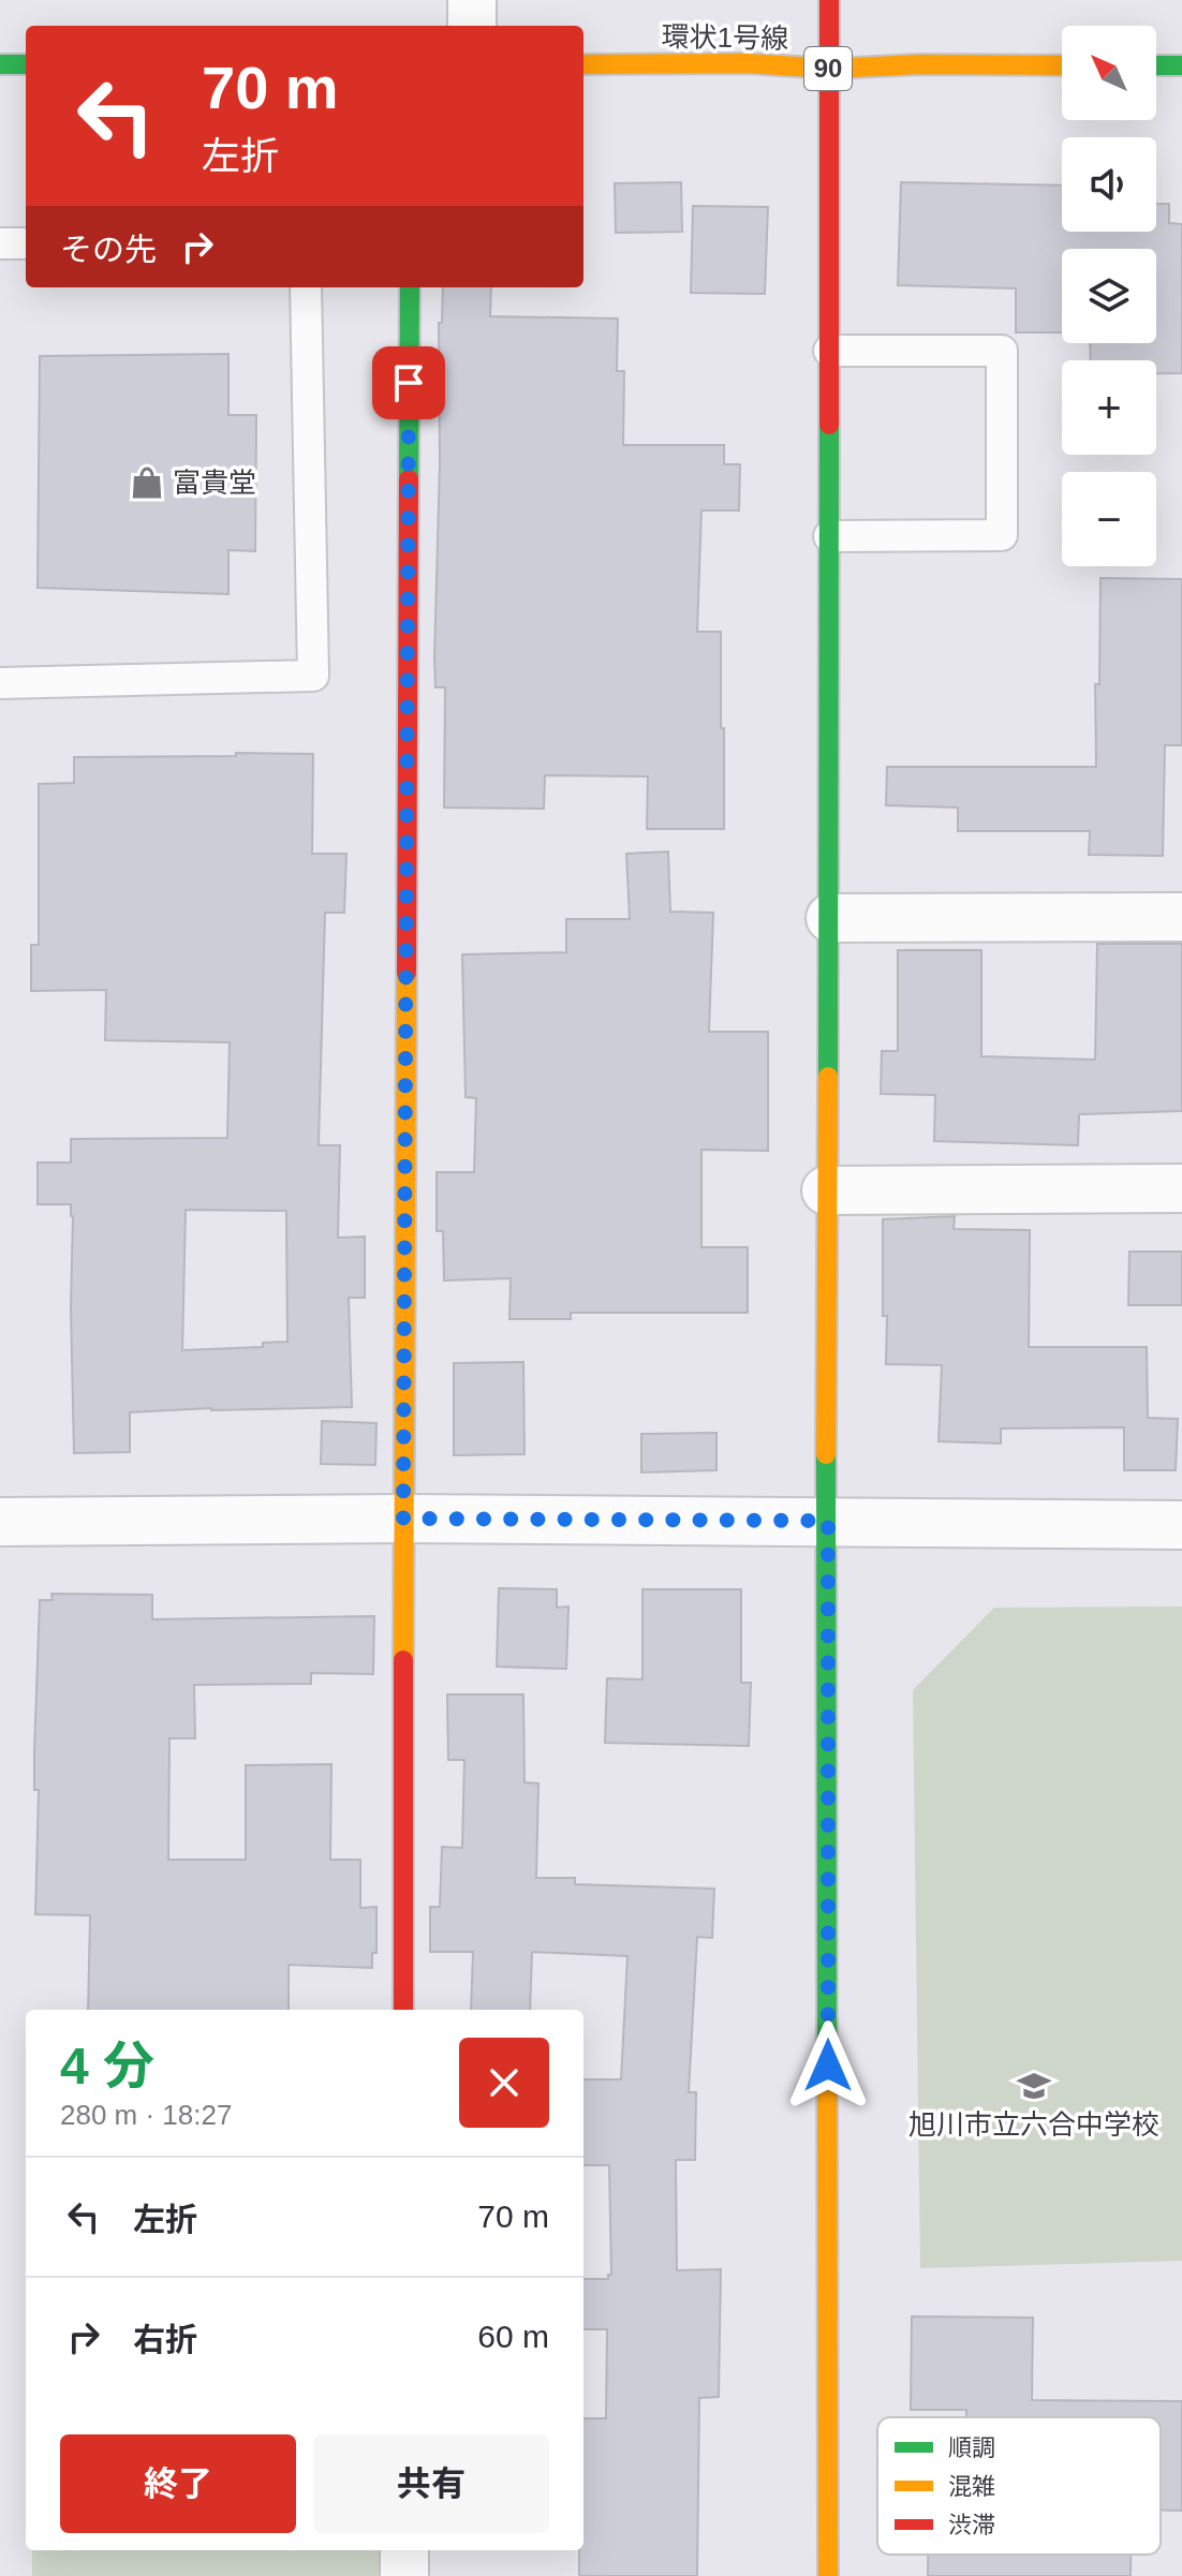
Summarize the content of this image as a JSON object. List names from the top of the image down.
{
  "streets": {
    "street": ["環状1号線", "90"]
  },
  "places": {
    "shop": ["富貴堂"],
    "school or university": ["旭川市立六合中学校"]
  },
  "legend": ["順調", "混雑", "渋滞"],
  "north": "top left",
  "page": {
    "map_buttons": ["+", "−"],
    "turn": ["70 m", "左折"],
    "then": "その先",
    "heading": ["4 分", "280 m · 18:27"],
    "list": [
      {
        "name": "左折",
        "value": "70 m"
      },
      {
        "name": "右折",
        "value": "60 m"
      }
    ],
    "buttons": ["終了", "共有"]
  }
}
